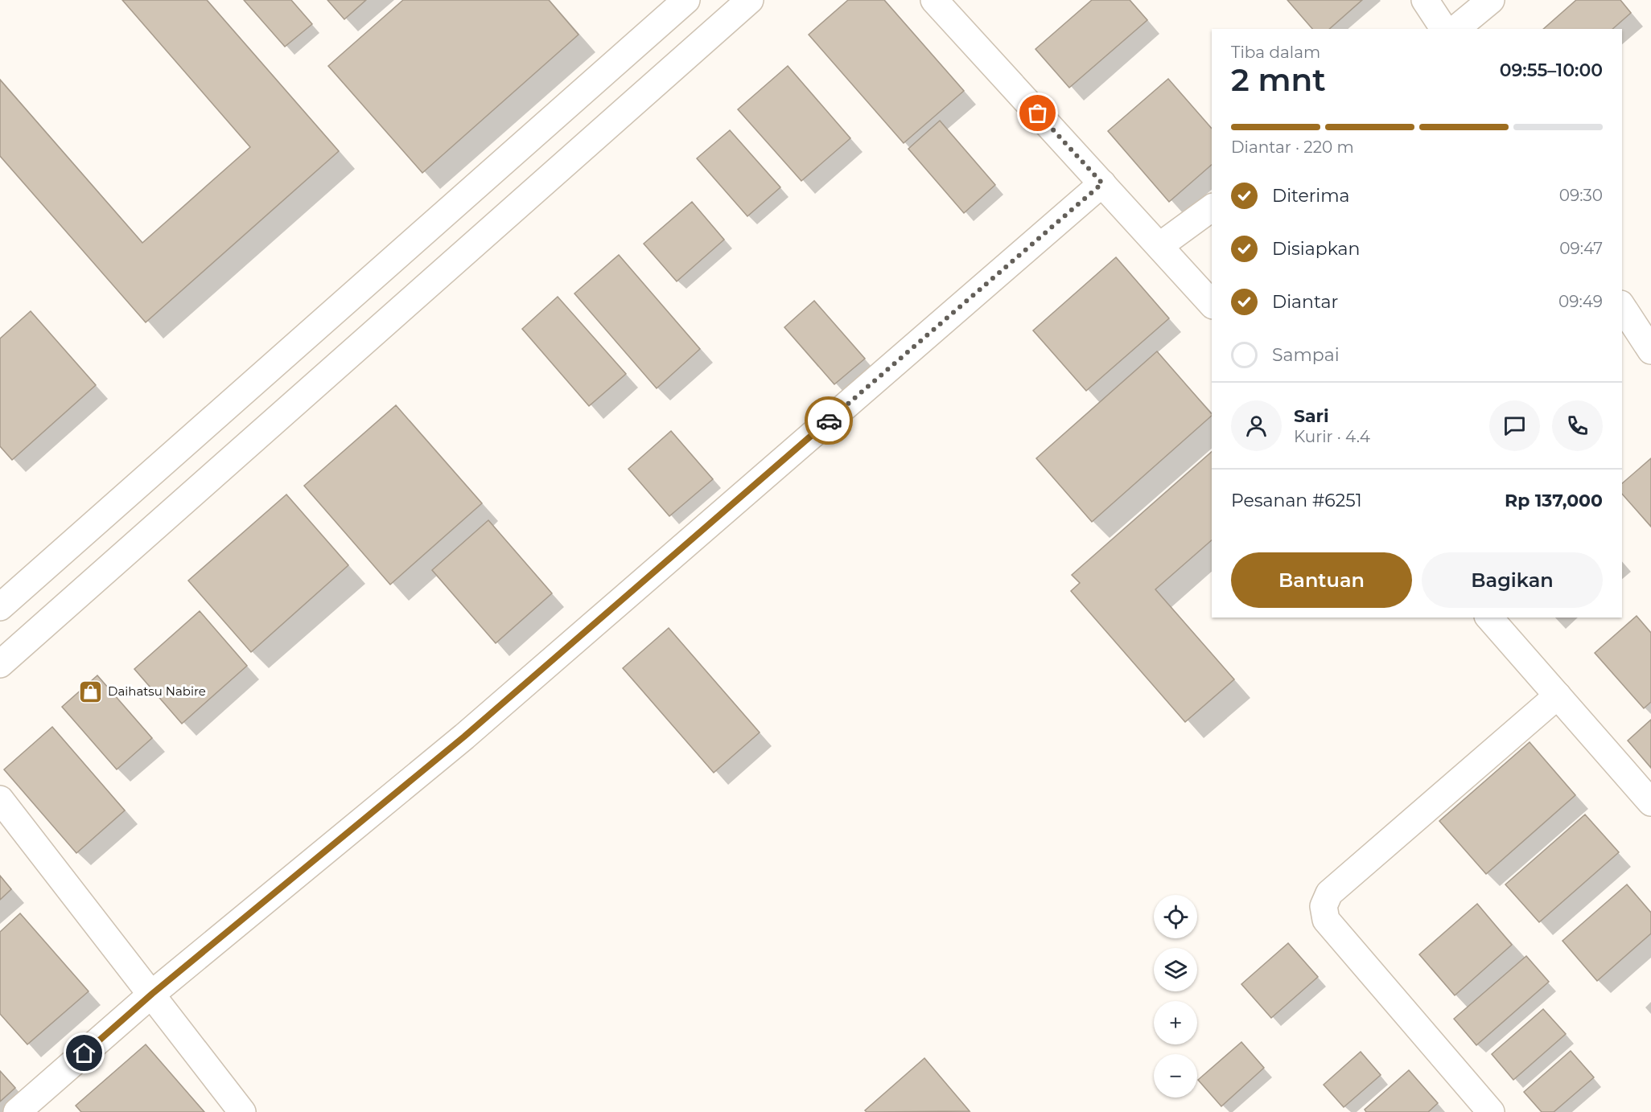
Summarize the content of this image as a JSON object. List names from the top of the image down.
{
  "places": {
    "shop": ["Daihatsu Nabire"]
  },
  "page": {
    "heading": ["2 mnt", "Tiba dalam", "09:55–10:00"],
    "panel": [
      "Sari",
      "Kurir · 4.4",
      "Pesanan #6251",
      "Rp 137,000"
    ],
    "bar": "Diantar · 220 m",
    "list": [
      ["Diterima", "09:30"],
      ["Disiapkan", "09:47"],
      ["Diantar", "09:49"],
      "Sampai"
    ],
    "buttons": ["Bantuan", "Bagikan"],
    "map_buttons": ["+", "−"]
  }
}
